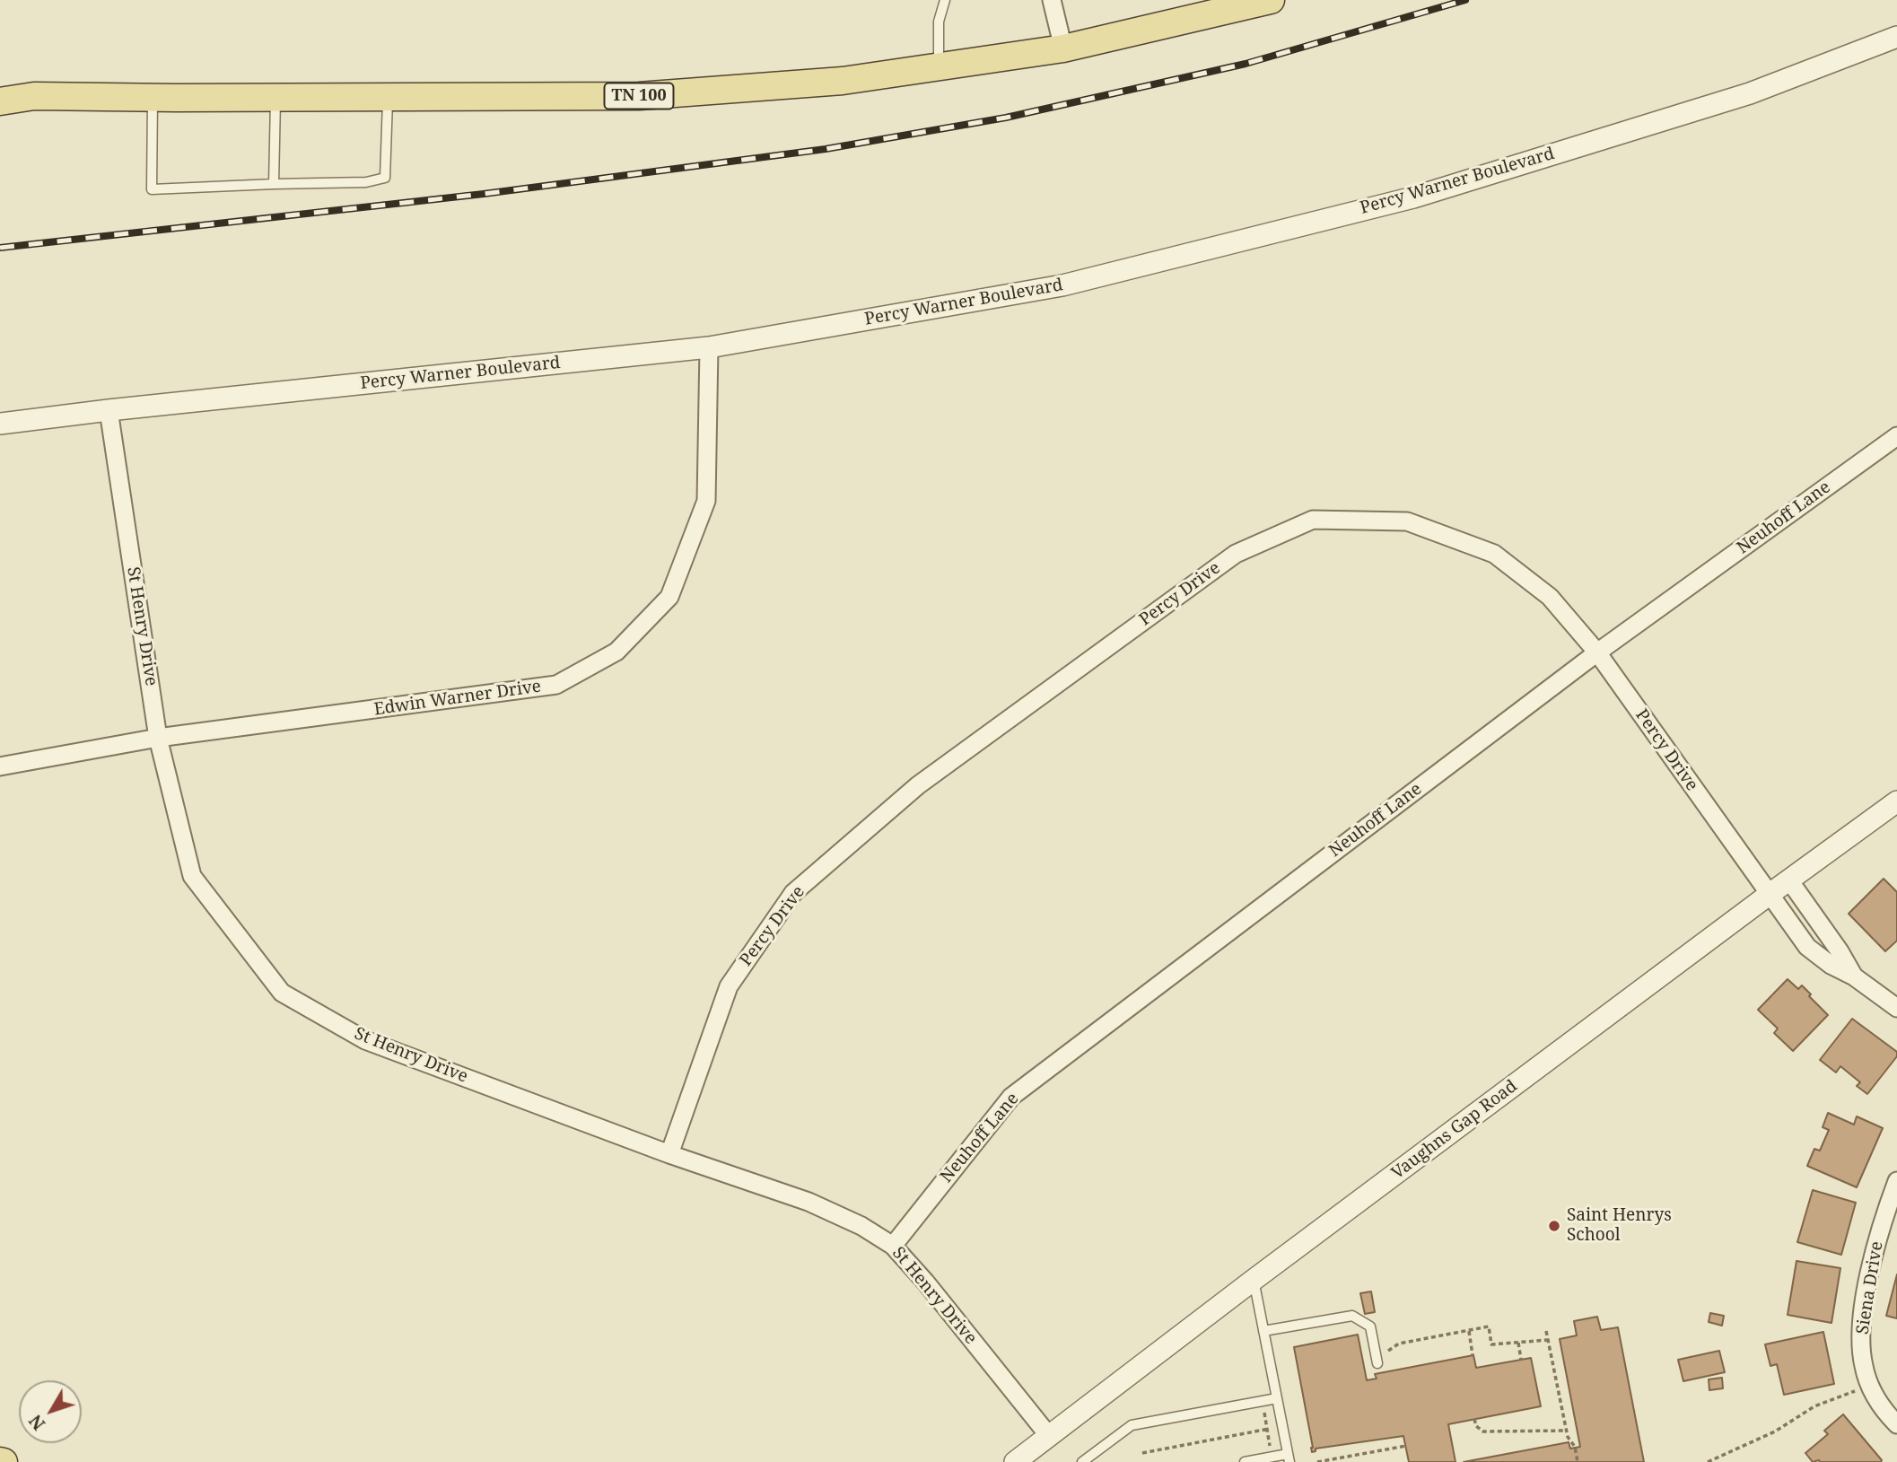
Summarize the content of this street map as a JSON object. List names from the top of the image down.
{
  "streets": {
    "main road": ["TN 100"],
    "street": [
      "Percy Warner Boulevard",
      "Neuhoff Lane",
      "Percy Drive",
      "St Henry Drive",
      "Edwin Warner Drive",
      "Vaughns Gap Road",
      "Siena Drive"
    ]
  },
  "crossings": [
    ["Percy Warner Boulevard", "St Henry Drive"],
    ["Percy Warner Boulevard", "Edwin Warner Drive"],
    ["Neuhoff Lane", "Percy Drive"],
    ["Neuhoff Lane", "St Henry Drive"],
    ["Percy Drive", "St Henry Drive"],
    ["Percy Drive", "Vaughns Gap Road"],
    ["St Henry Drive", "Edwin Warner Drive"],
    ["St Henry Drive", "Vaughns Gap Road"]
  ],
  "places": ["Saint Henrys School"],
  "north": "bottom left"
}
